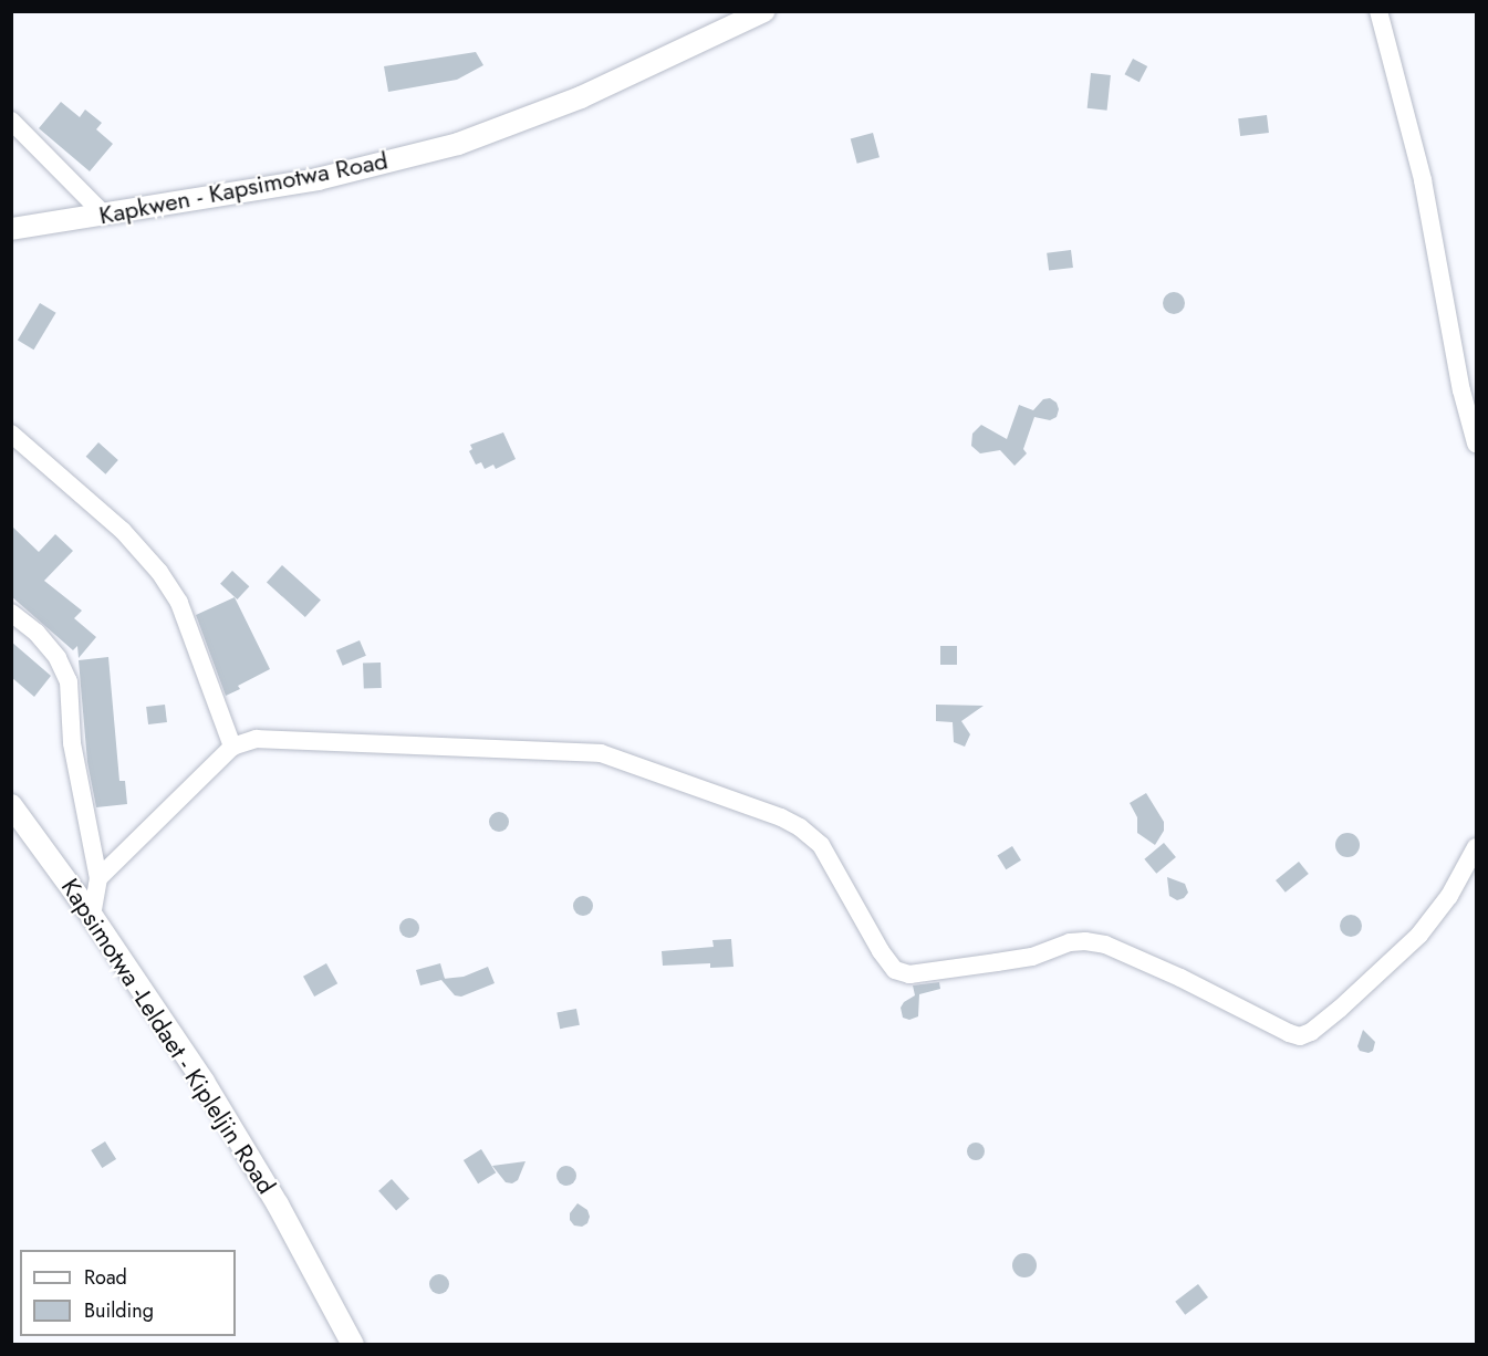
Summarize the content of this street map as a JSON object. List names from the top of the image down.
{
  "streets": {
    "street": ["Kapkwen - Kapsimotwa Road", "Kapsimotwa -Leldaet - Kipleljin Road"]
  },
  "legend": ["Road", "Building"]
}
